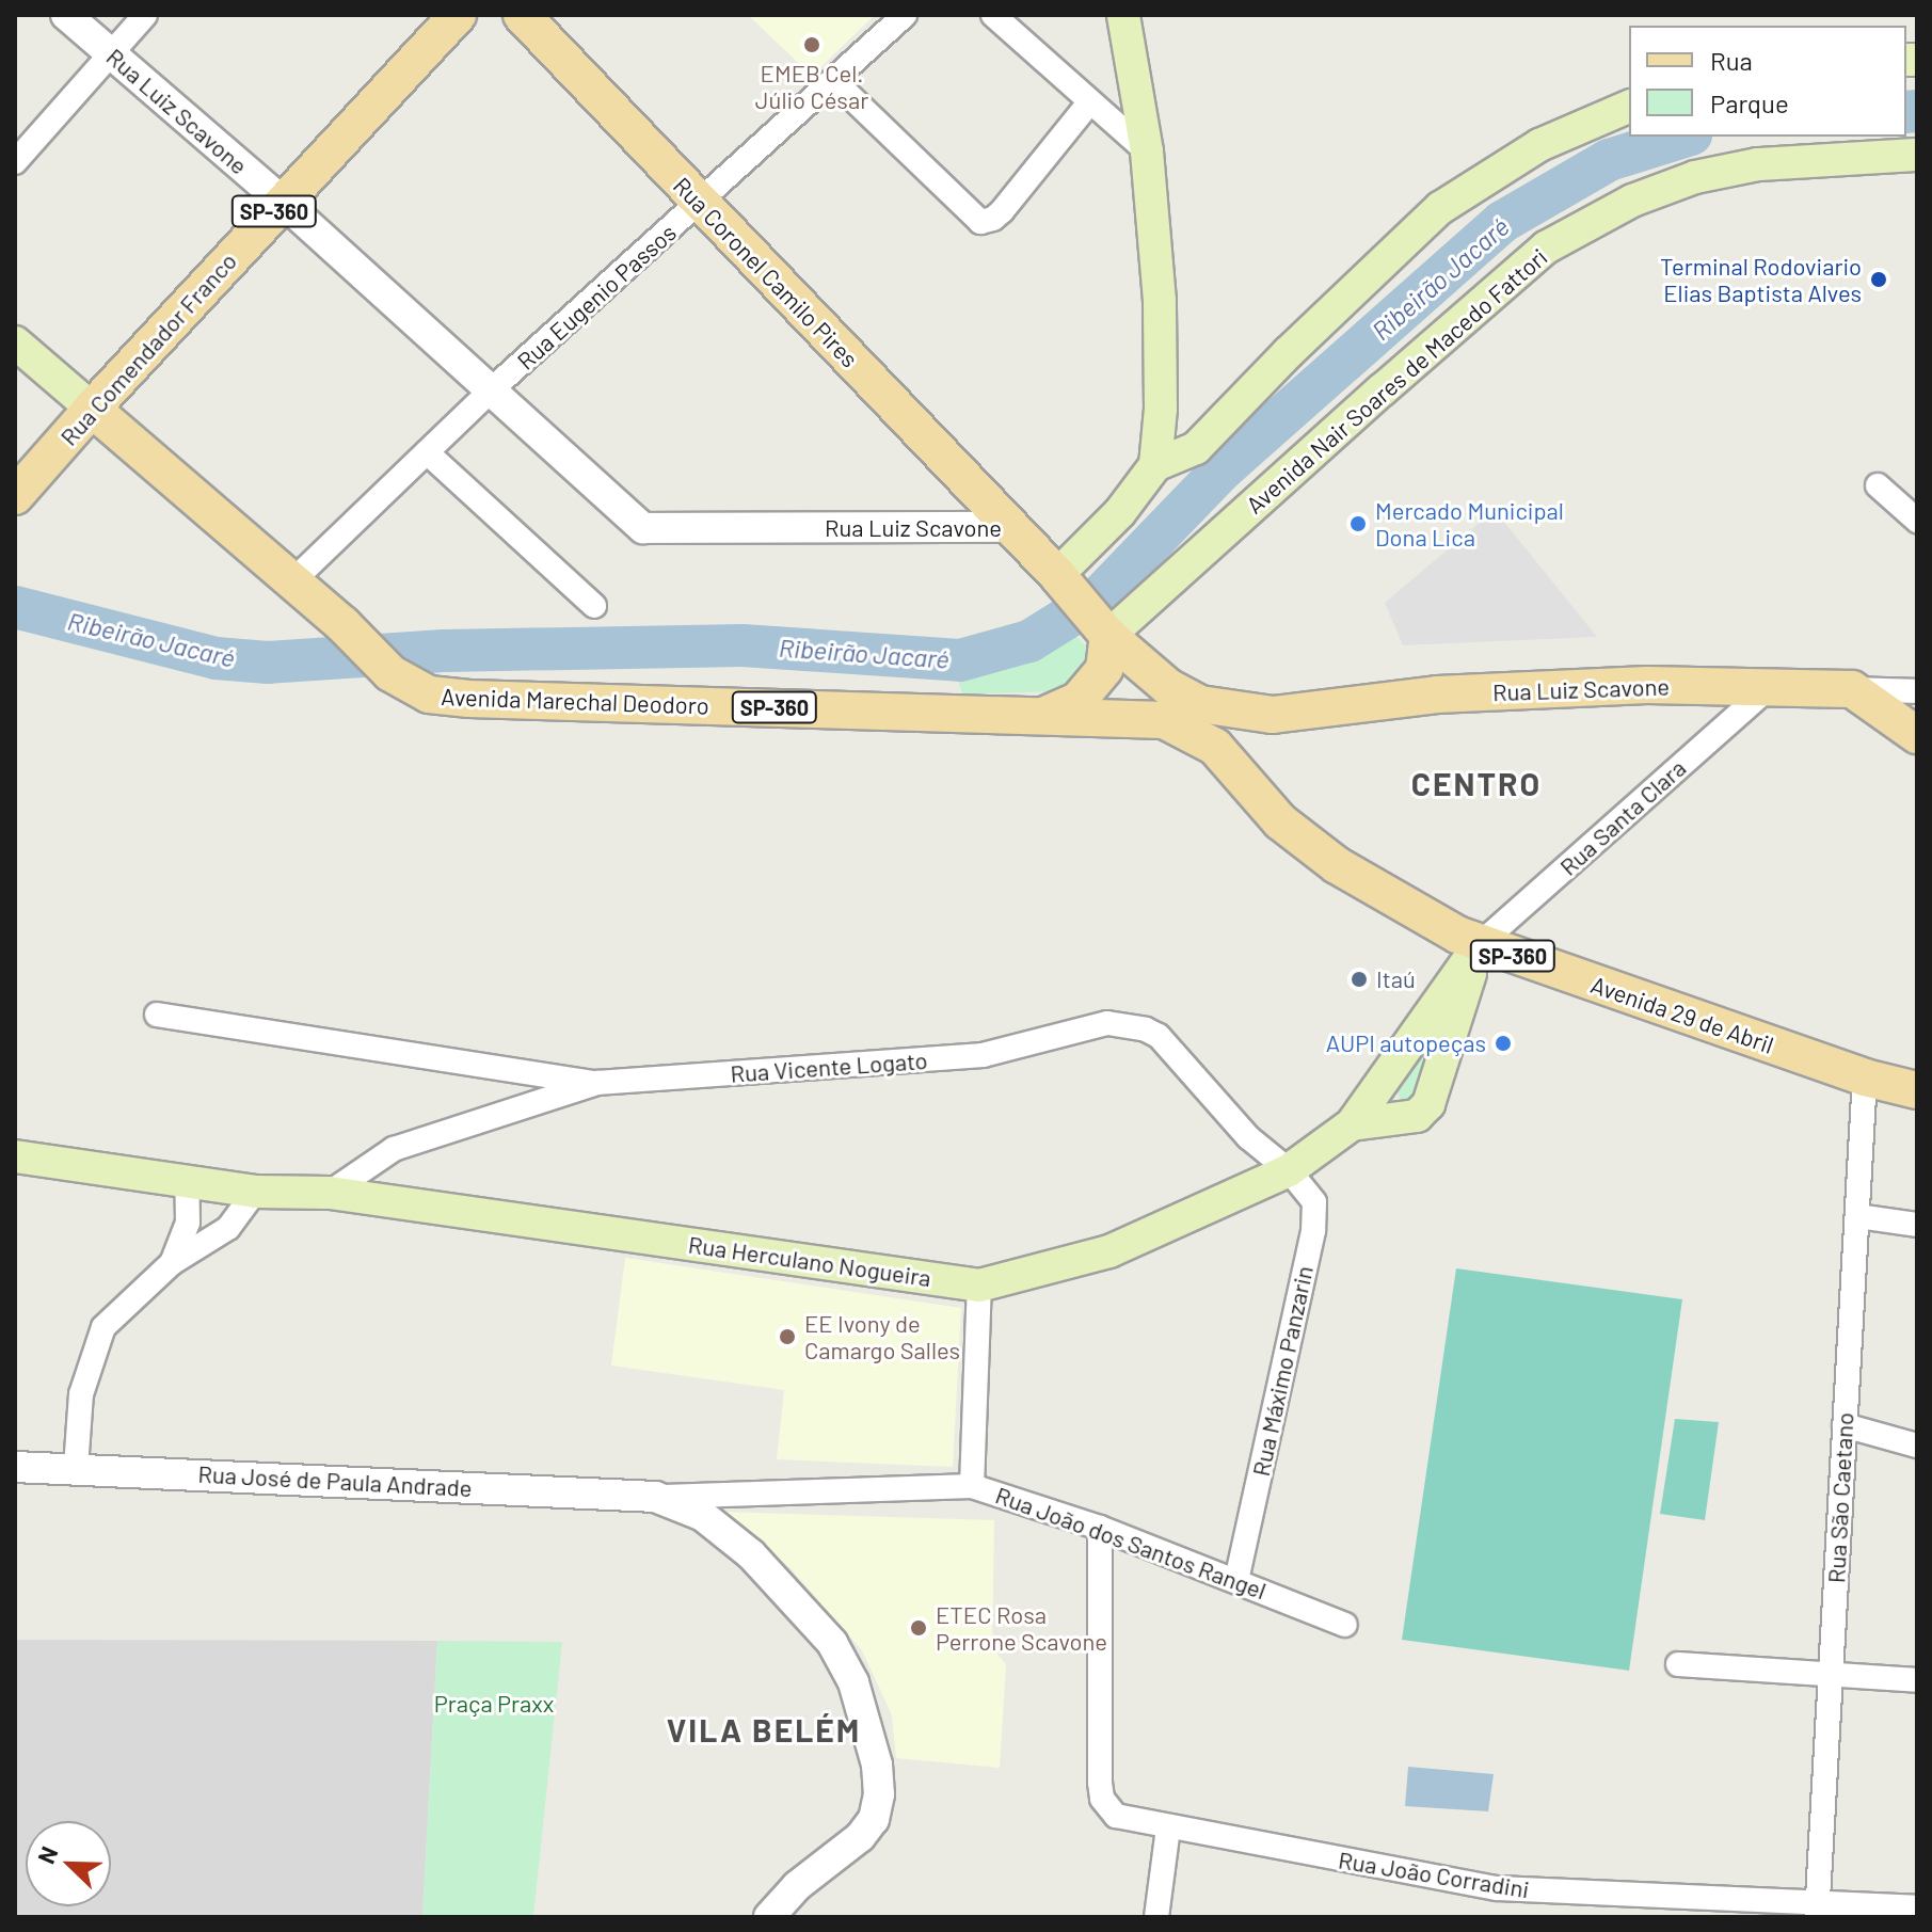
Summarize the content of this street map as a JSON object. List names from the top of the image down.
{
  "streets": {
    "main road": [
      "Rua Luiz Scavone",
      "SP-360",
      "Rua Coronel Camilo Pires",
      "Rua Comendador Franco",
      "Avenida Nair Soares de Macedo Fattori",
      "Avenida Marechal Deodoro",
      "Avenida 29 de Abril",
      "Rua Herculano Nogueira"
    ],
    "street": [
      "Rua Eugenio Passos",
      "Rua Santa Clara",
      "Rua Vicente Logato",
      "Rua Máximo Panzarin",
      "Rua José de Paula Andrade",
      "Rua São Caetano",
      "Rua João dos Santos Rangel",
      "Rua João Corradini"
    ]
  },
  "crossings": [
    ["Rua Luiz Scavone", "Rua Coronel Camilo Pires"],
    ["Rua Luiz Scavone", "Rua Eugenio Passos"],
    ["Rua Luiz Scavone", "Rua Comendador Franco"],
    ["Rua Luiz Scavone", "Avenida Nair Soares de Macedo Fattori"],
    ["Rua Luiz Scavone", "Rua Santa Clara"],
    ["Rua Coronel Camilo Pires", "Rua Eugenio Passos"],
    ["Rua Eugenio Passos", "Avenida Marechal Deodoro"],
    ["Rua Comendador Franco", "Avenida Marechal Deodoro"],
    ["Avenida Marechal Deodoro", "Avenida 29 de Abril"],
    ["Rua Santa Clara", "Avenida 29 de Abril"],
    ["Rua Santa Clara", "Rua Herculano Nogueira"],
    ["Avenida 29 de Abril", "Rua Herculano Nogueira"],
    ["Avenida 29 de Abril", "Rua São Caetano"],
    ["Rua Vicente Logato", "Rua Herculano Nogueira"],
    ["Rua Vicente Logato", "Rua Máximo Panzarin"],
    ["Rua Herculano Nogueira", "Rua Máximo Panzarin"],
    ["Rua Máximo Panzarin", "Rua João dos Santos Rangel"],
    ["Rua José de Paula Andrade", "Rua João dos Santos Rangel"],
    ["Rua São Caetano", "Rua João Corradini"],
    ["Rua João dos Santos Rangel", "Rua João Corradini"]
  ],
  "districts": ["CENTRO", "VILA BELÉM"],
  "water": ["Ribeirão Jacaré"],
  "parks": ["Praça Praxx"],
  "places": [
    "EMEB Cel. Júlio César",
    "Terminal Rodoviario Elias Baptista Alves",
    "Mercado Municipal Dona Lica",
    "Itaú",
    "AUPI autopeças",
    "EE Ivony de Camargo Salles",
    "ETEC Rosa Perrone Scavone"
  ],
  "legend": ["Rua", "Parque"],
  "north": "top left"
}
